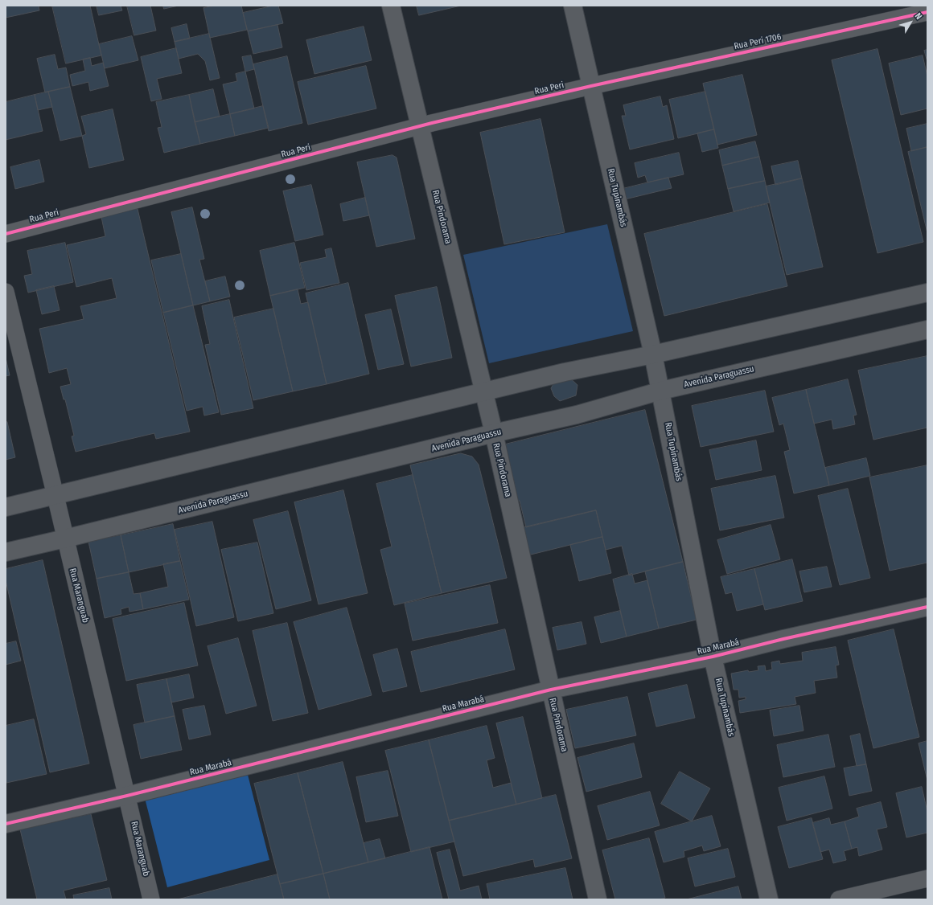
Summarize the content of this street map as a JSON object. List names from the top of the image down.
{
  "streets": {
    "street": [
      "Rua Peri 1706",
      "Rua Peri",
      "Rua Tupinambás",
      "Rua Pindorama",
      "Avenida Paraguassu",
      "Rua Maranguab",
      "Rua Marabá"
    ]
  },
  "crossings": [
    ["Rua Peri 1706", "Rua Peri"],
    ["Rua Peri 1706", "Rua Tupinambás"],
    ["Rua Peri", "Rua Tupinambás"],
    ["Rua Peri", "Rua Pindorama"],
    ["Rua Tupinambás", "Avenida Paraguassu"],
    ["Rua Tupinambás", "Rua Marabá"],
    ["Rua Pindorama", "Avenida Paraguassu"],
    ["Rua Pindorama", "Rua Marabá"],
    ["Avenida Paraguassu", "Rua Maranguab"],
    ["Rua Maranguab", "Rua Marabá"]
  ],
  "north": "top right"
}
